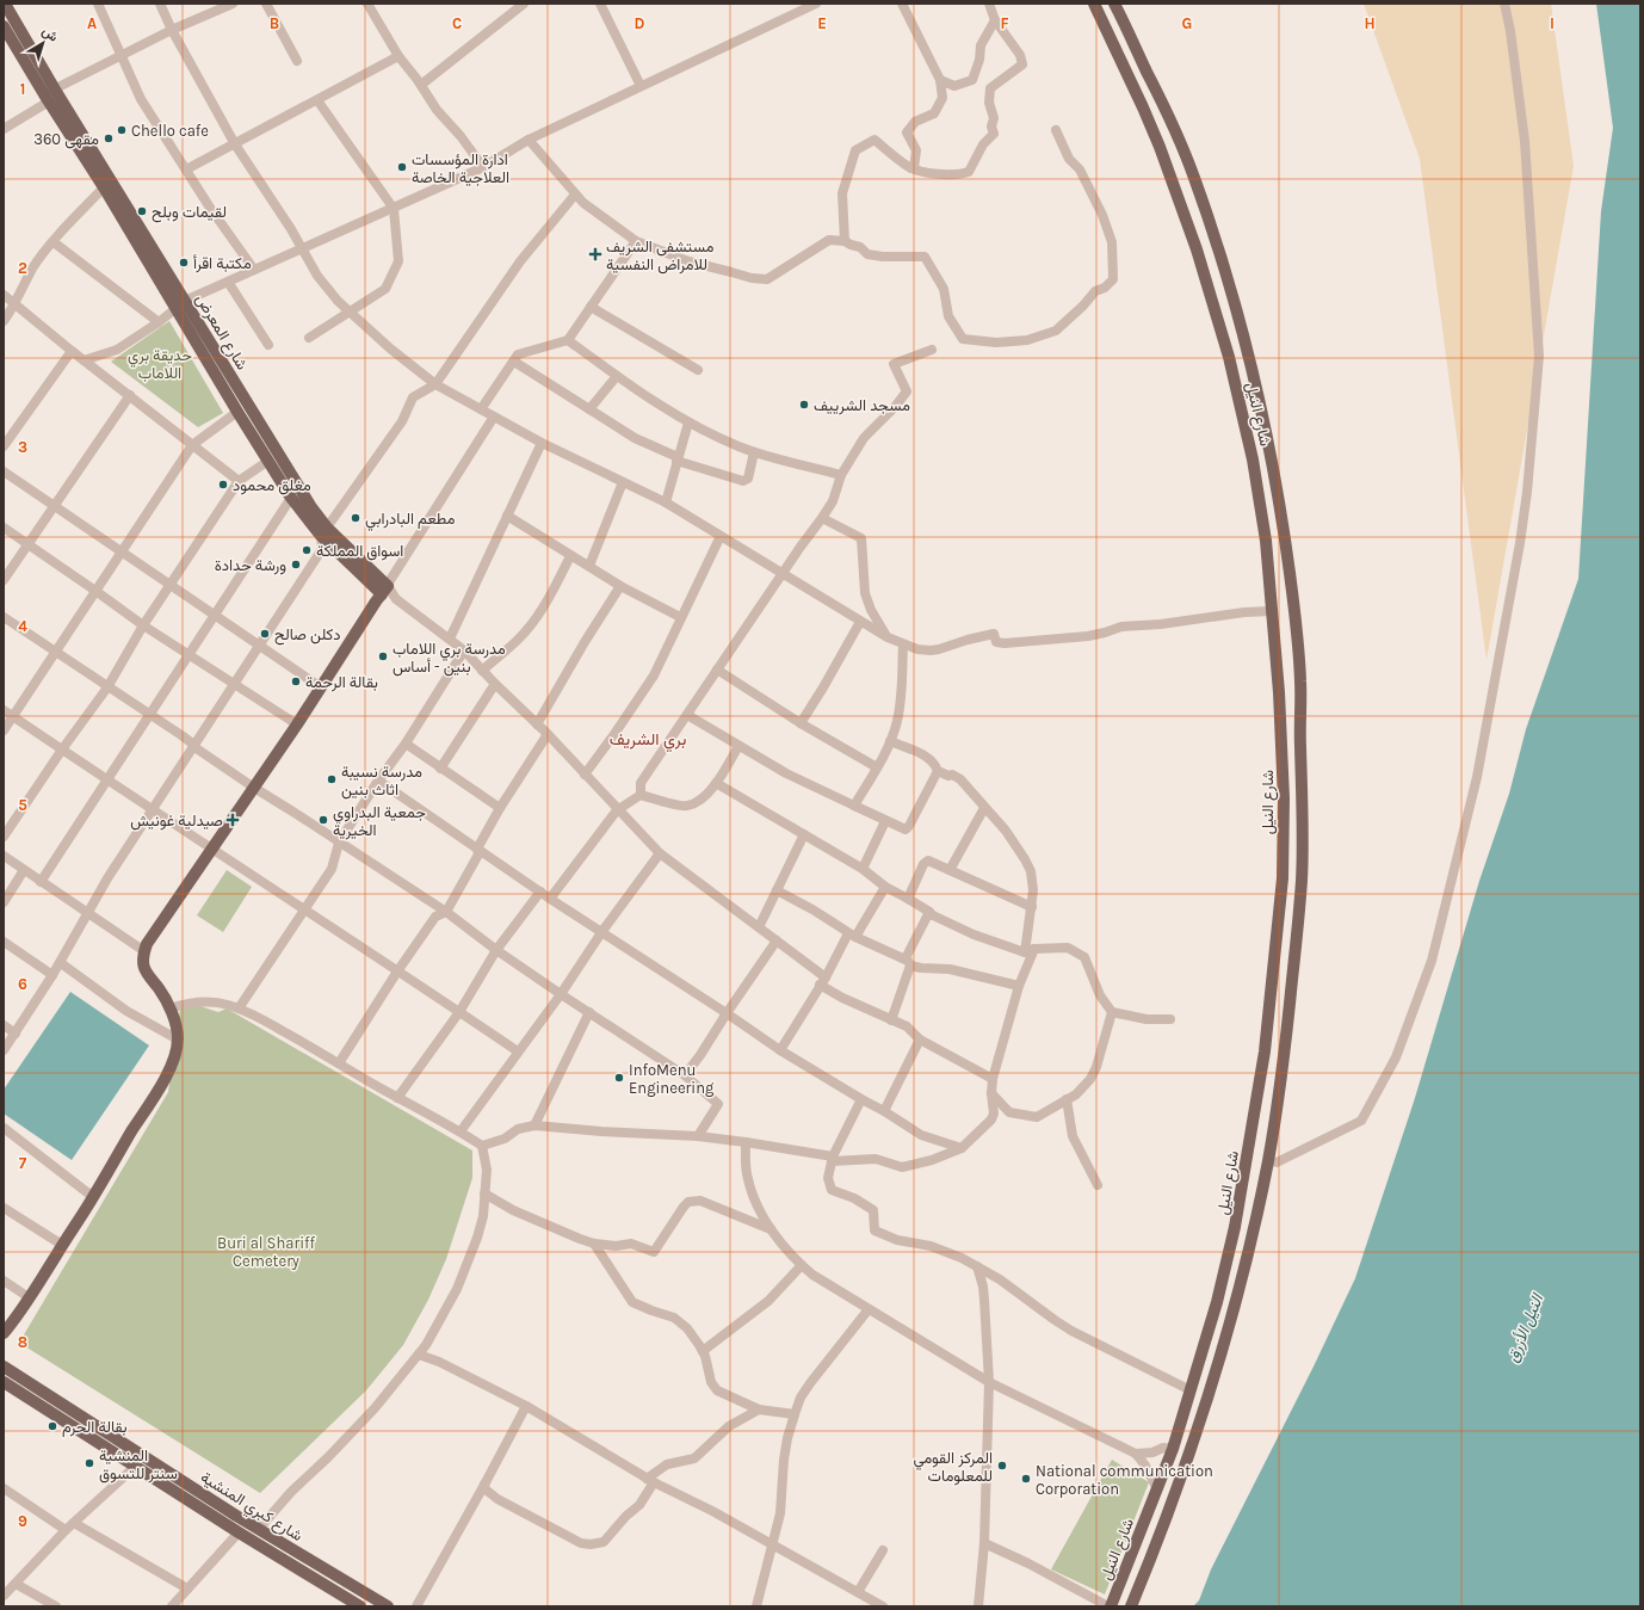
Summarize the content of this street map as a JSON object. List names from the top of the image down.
{
  "streets": {
    "main road": ["شارع المعرض", "شارع النيل", "شارع كبري المنشية"]
  },
  "districts": ["بري الشريف"],
  "water": ["النيل الأزرق"],
  "parks": ["حديقة بري اللاماب", "Buri al Shariff Cemetery"],
  "places": {
    "other": [
      "Chello cafe",
      "مقهى 360",
      "ادارة المؤسسات العلاجية الخاصة",
      "لقيمات وبلح",
      "مكتبة اقرأ",
      "مسجد الشرييف",
      "مغلق محمود",
      "مطعم البادرابي",
      "اسواق المملكة",
      "ورشة حدادة",
      "دكلن صالح",
      "مدرسة بري اللاماب بنين - أساس",
      "بقالة الرحمة",
      "مدرسة نسيبة اثاث بنين",
      "جمعية البدراوي الخيرية",
      "InfoMenu Engineering",
      "بقالة الحرم",
      "المنشية سنتر للتسوق",
      "المركز القومي للمعلومات",
      "National communication Corporation"
    ],
    "health": ["مستشفى الشريف للامراض النفسية", "صيدلية غونيش"]
  },
  "north": "top right",
  "grid": {
    "columns": [
      "A",
      "B",
      "C",
      "D",
      "E",
      "F",
      "G",
      "H",
      "I"
    ],
    "rows": [
      "1",
      "2",
      "3",
      "4",
      "5",
      "6",
      "7",
      "8",
      "9"
    ]
  }
}
